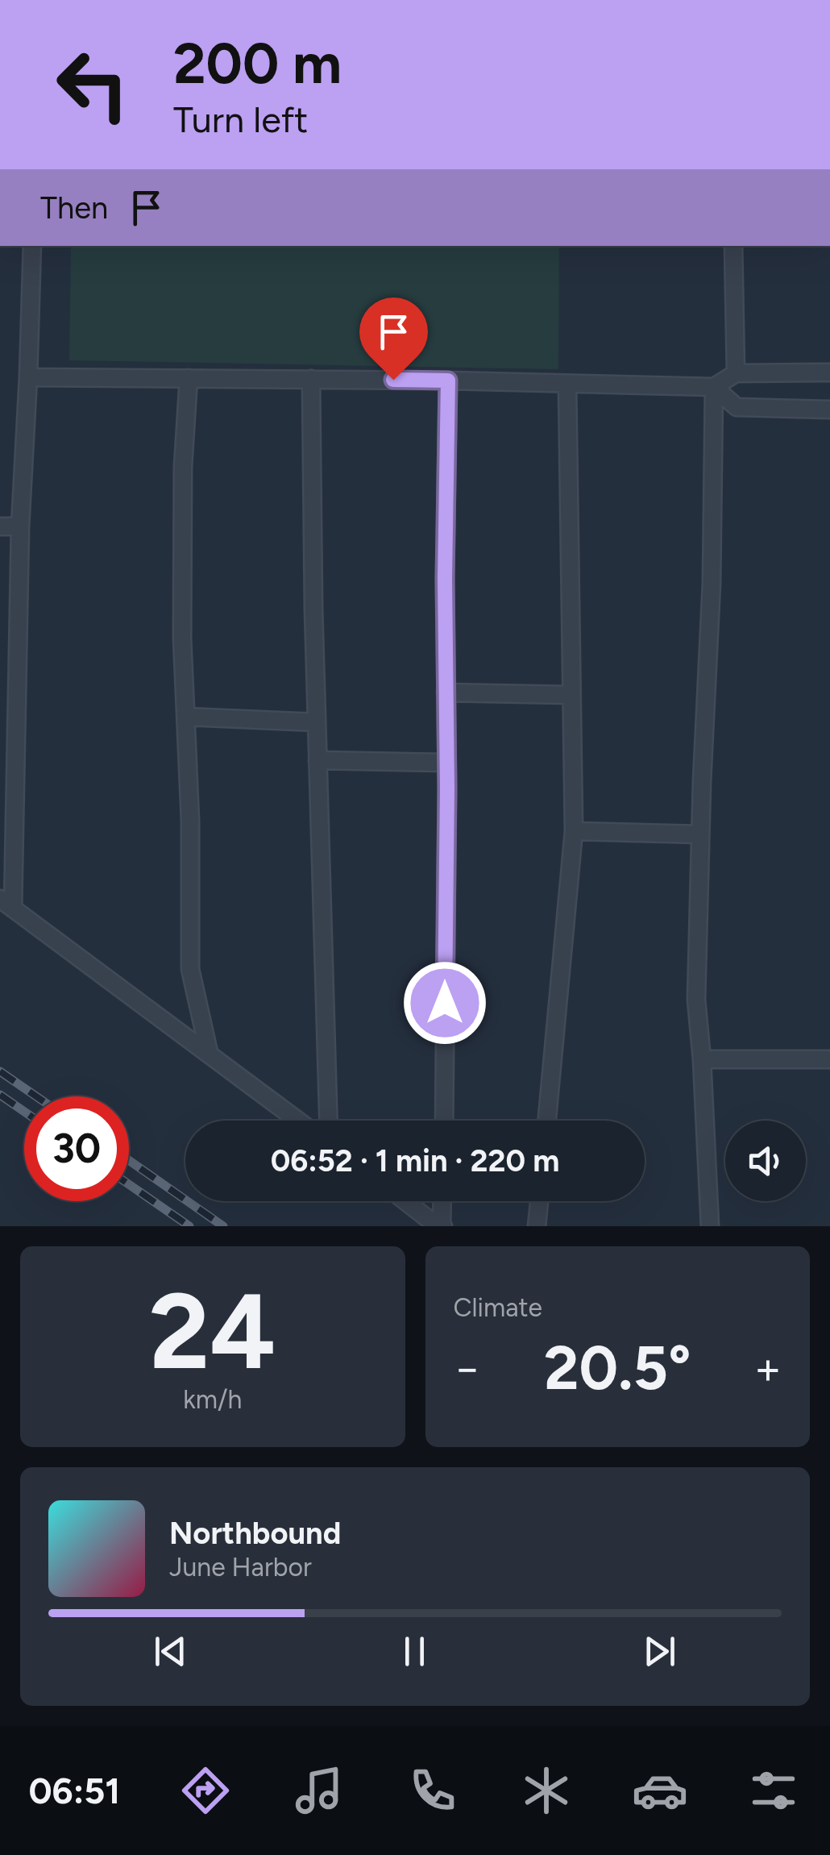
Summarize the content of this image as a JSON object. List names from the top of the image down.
{
  "page": {
    "turn": ["200 m", "Turn left"],
    "then": "Then",
    "limit": "30",
    "trip": "06:52 · 1 min · 220 m",
    "tile": [
      ["24", "km/h"],
      "Climate"
    ],
    "heat": ["−", "20.5°", "+"],
    "song": ["Northbound", "June Harbor"],
    "tabs": "06:51"
  }
}
